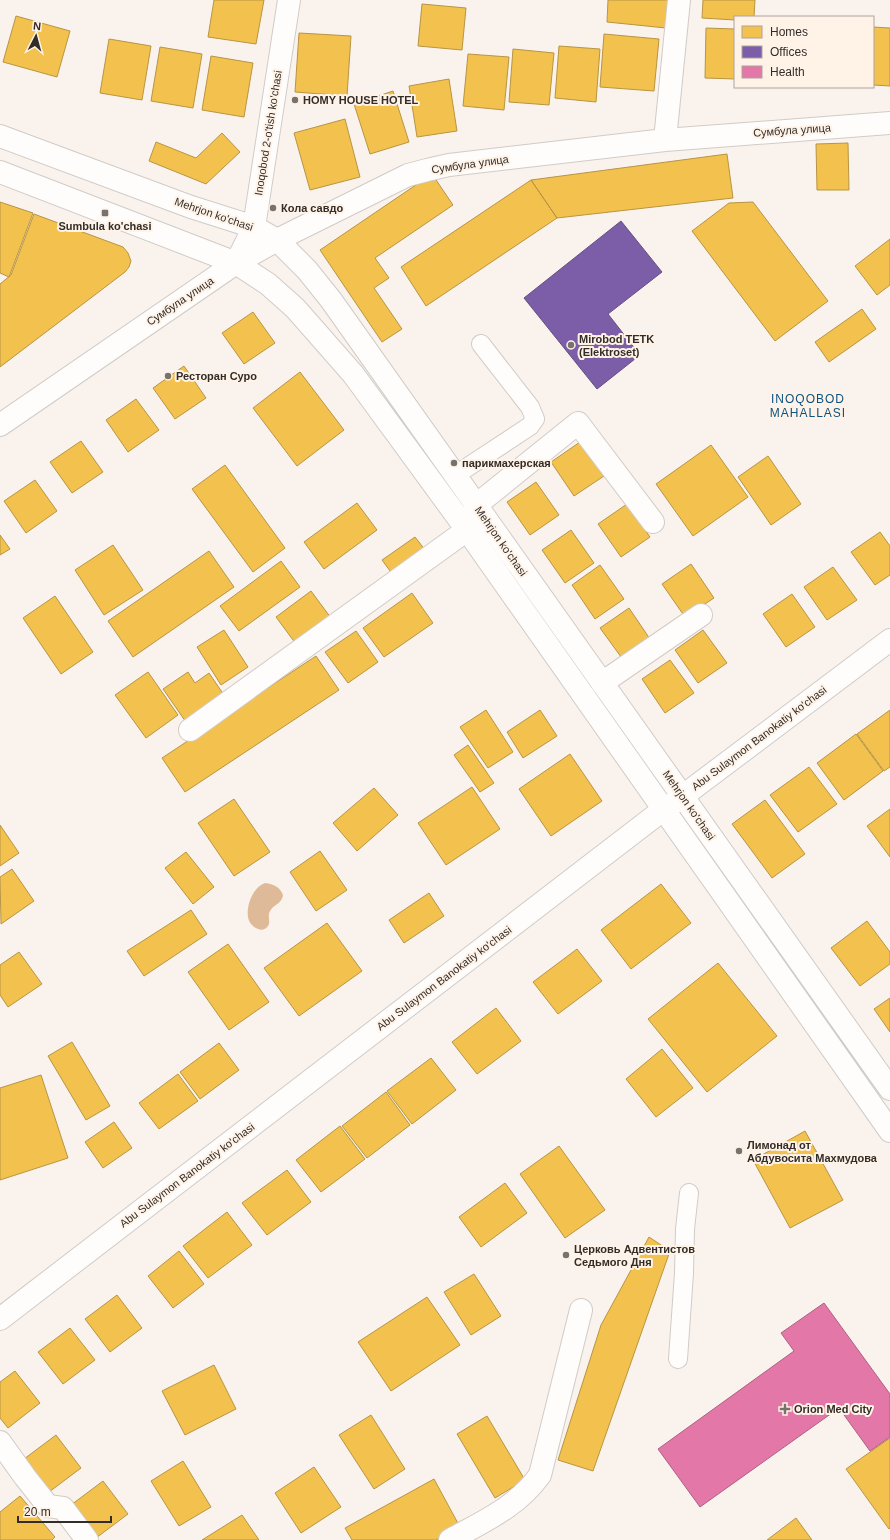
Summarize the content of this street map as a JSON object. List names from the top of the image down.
{
  "streets": {
    "street": [
      "Сумбула улица",
      "Inoqobod 2-o'tish ko'chasi",
      "Mehrjon ko'chasi",
      "Abu Sulaymon Banokatiy ko'chasi"
    ]
  },
  "crossings": [
    ["Сумбула улица", "Inoqobod 2-o'tish ko'chasi"],
    ["Сумбула улица", "Mehrjon ko'chasi"],
    ["Inoqobod 2-o'tish ko'chasi", "Mehrjon ko'chasi"],
    ["Mehrjon ko'chasi", "Abu Sulaymon Banokatiy ko'chasi"]
  ],
  "districts": ["INOQOBOD MAHALLASI"],
  "places": {
    "other": [
      "HOMY HOUSE HOTEL",
      "Кола савдо",
      "Mirobod TETK (Elektroset)",
      "Ресторан Суро",
      "парикмахерская",
      "Лимонад от Абдувосита Махмудова",
      "Церковь Адвентистов Седьмого Дня"
    ],
    "transit": ["Sumbula ko'chasi"],
    "health": ["Orion Med City"]
  },
  "legend": ["Homes", "Offices", "Health"],
  "scale_bar": "20 m",
  "north": "top"
}
